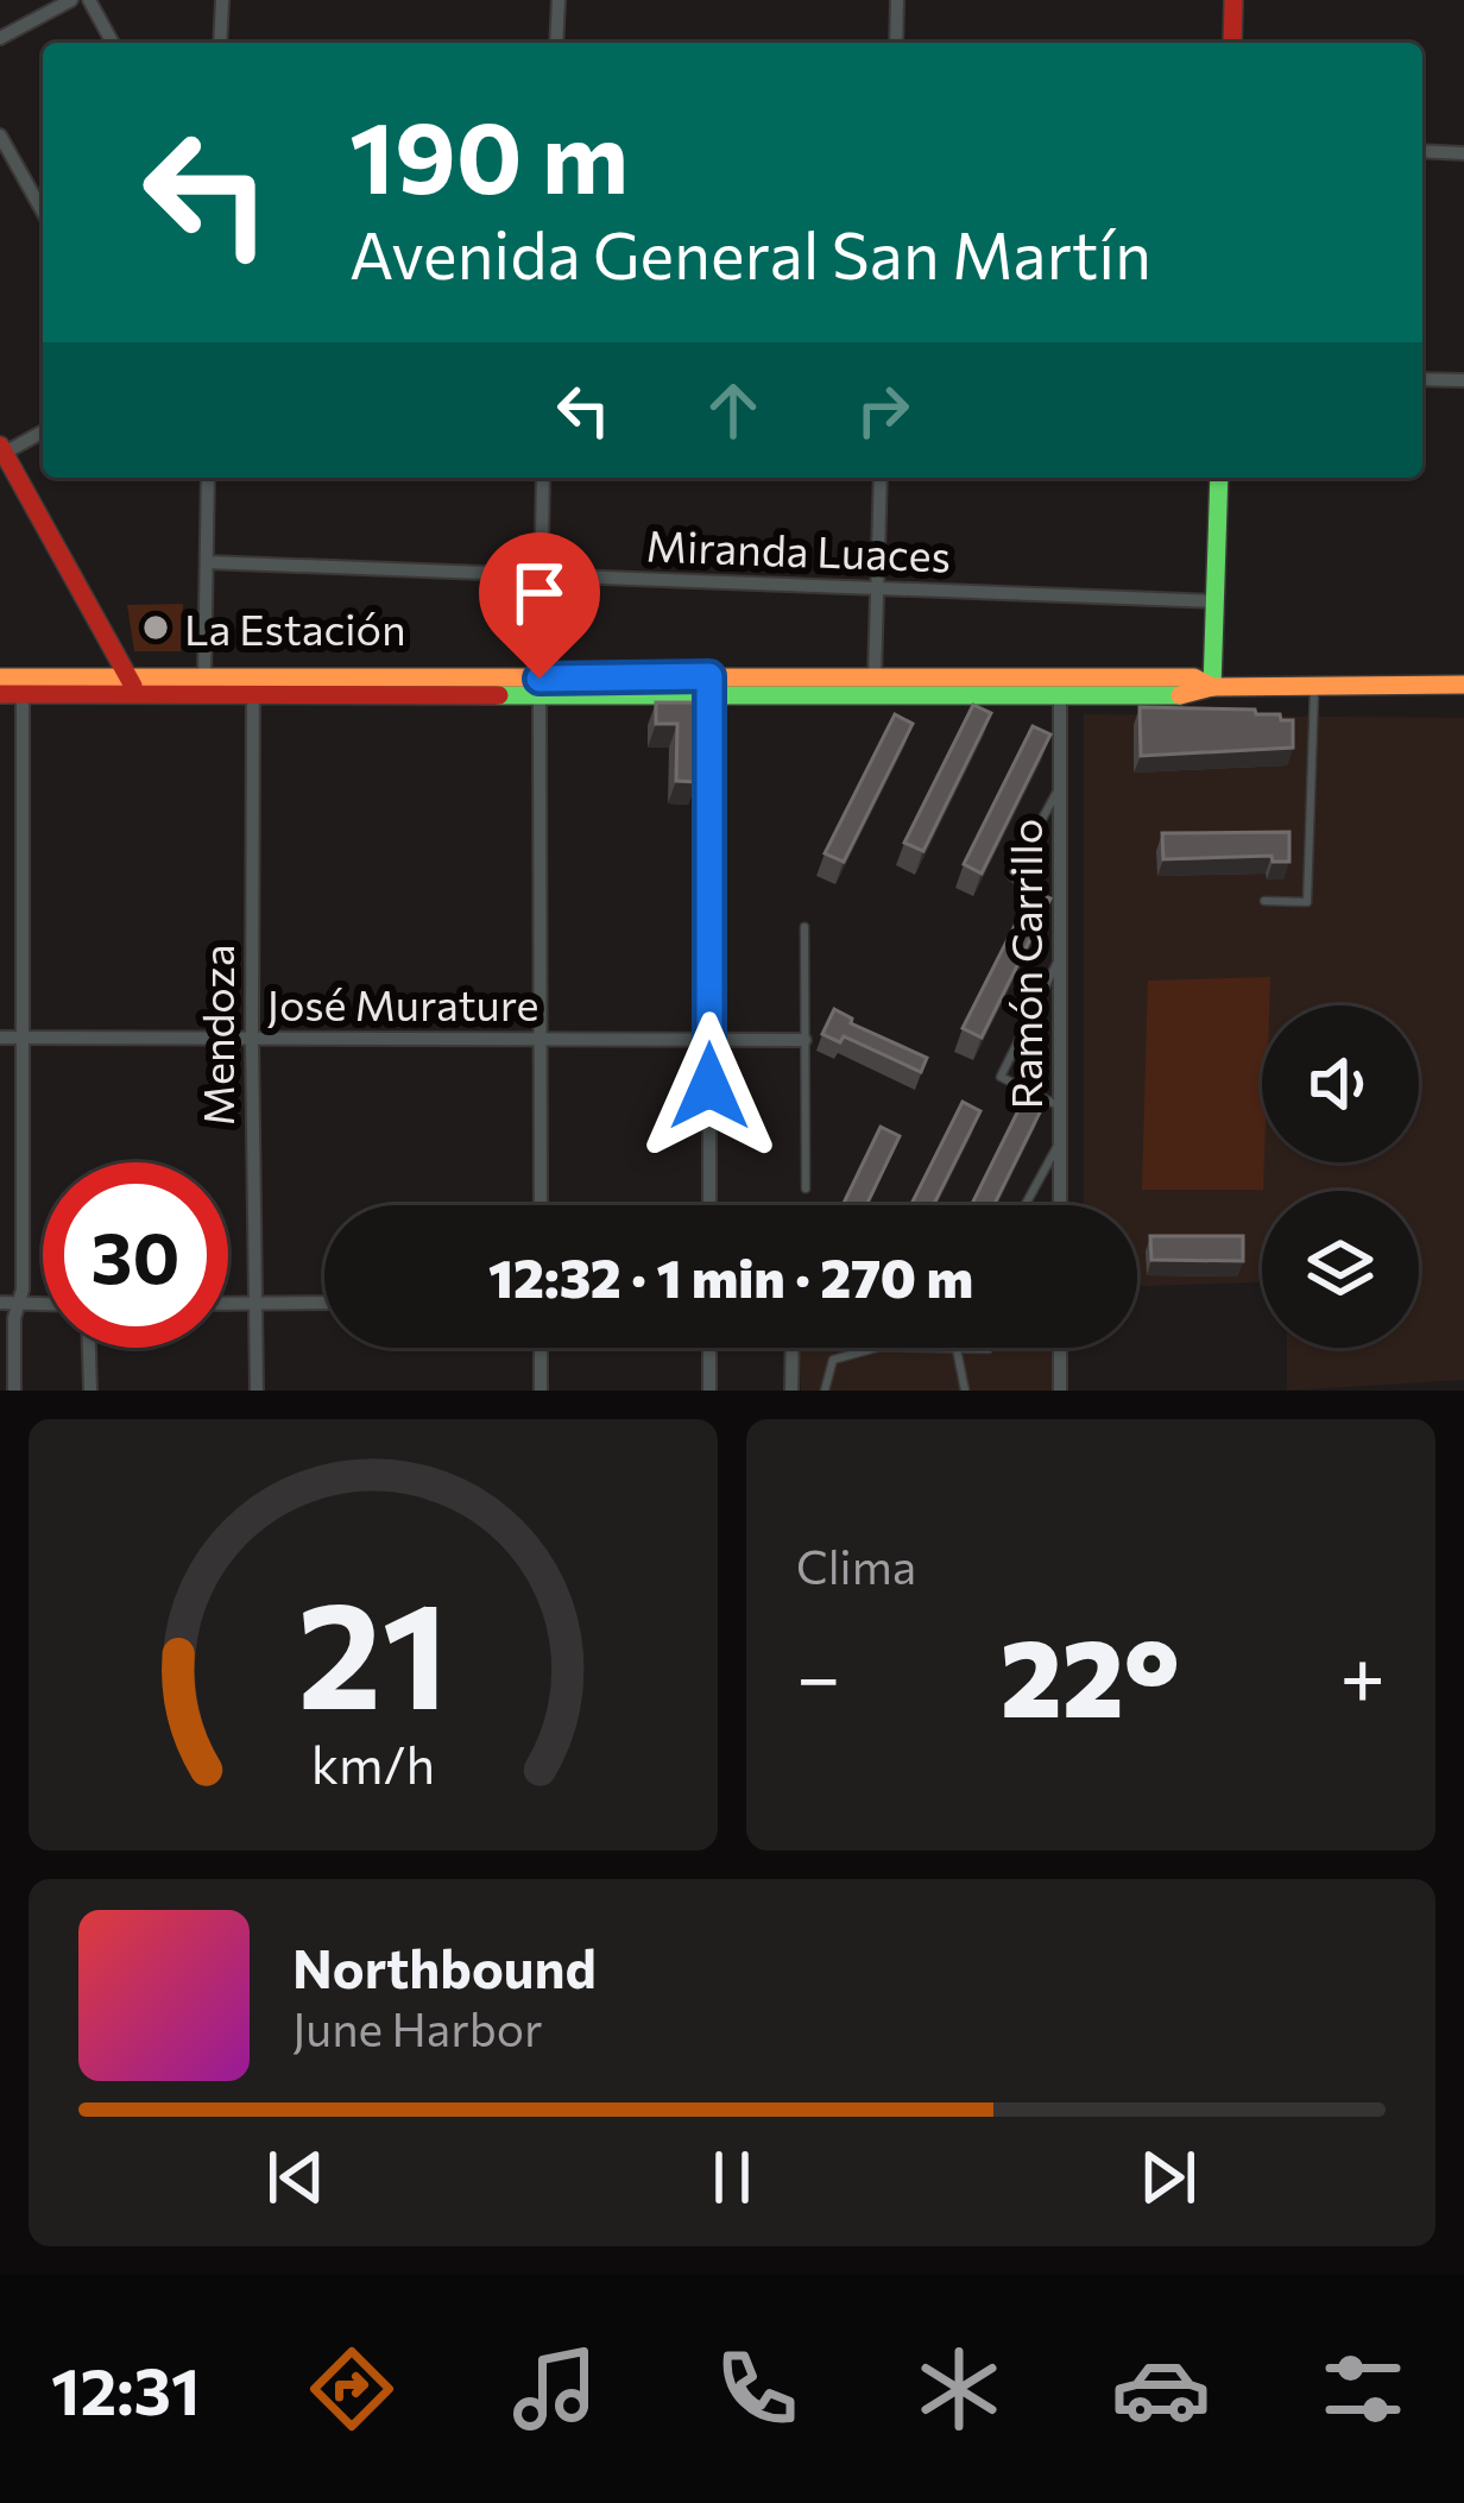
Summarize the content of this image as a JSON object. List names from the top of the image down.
{
  "streets": {
    "street": [
      "Miranda Luaces",
      "Ramón Carrillo",
      "José Murature",
      "Mendoza"
    ]
  },
  "crossings": [
    ["José Murature", "Mendoza"]
  ],
  "places": ["La Estación"],
  "page": {
    "turn": ["190 m", "Avenida General San Martín"],
    "limit": "30",
    "trip": "12:32 · 1 min · 270 m",
    "tile": "Clima",
    "heat": ["−", "22°", "+"],
    "song": ["Northbound", "June Harbor"],
    "tabs": "12:31",
    "gauge": ["21", "km/h"]
  }
}
